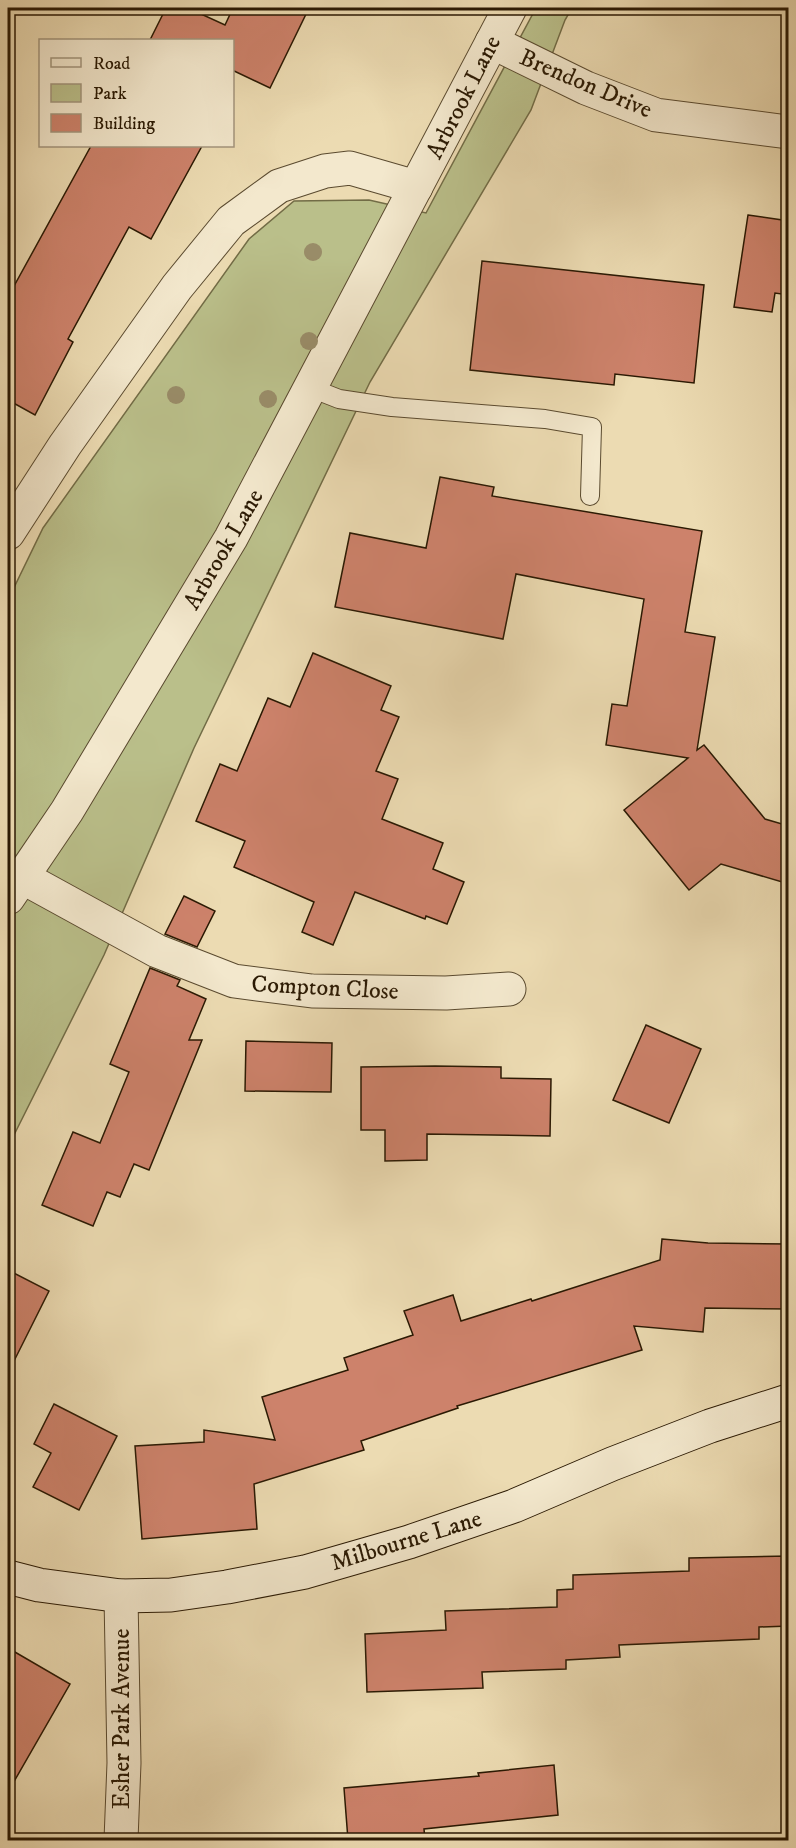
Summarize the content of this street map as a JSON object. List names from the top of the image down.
{
  "streets": {
    "street": [
      "Brendon Drive",
      "Arbrook Lane",
      "Compton Close",
      "Milbourne Lane",
      "Esher Park Avenue"
    ]
  },
  "crossings": [
    ["Brendon Drive", "Arbrook Lane"],
    ["Arbrook Lane", "Compton Close"],
    ["Milbourne Lane", "Esher Park Avenue"]
  ],
  "legend": ["Road", "Park", "Building"]
}
